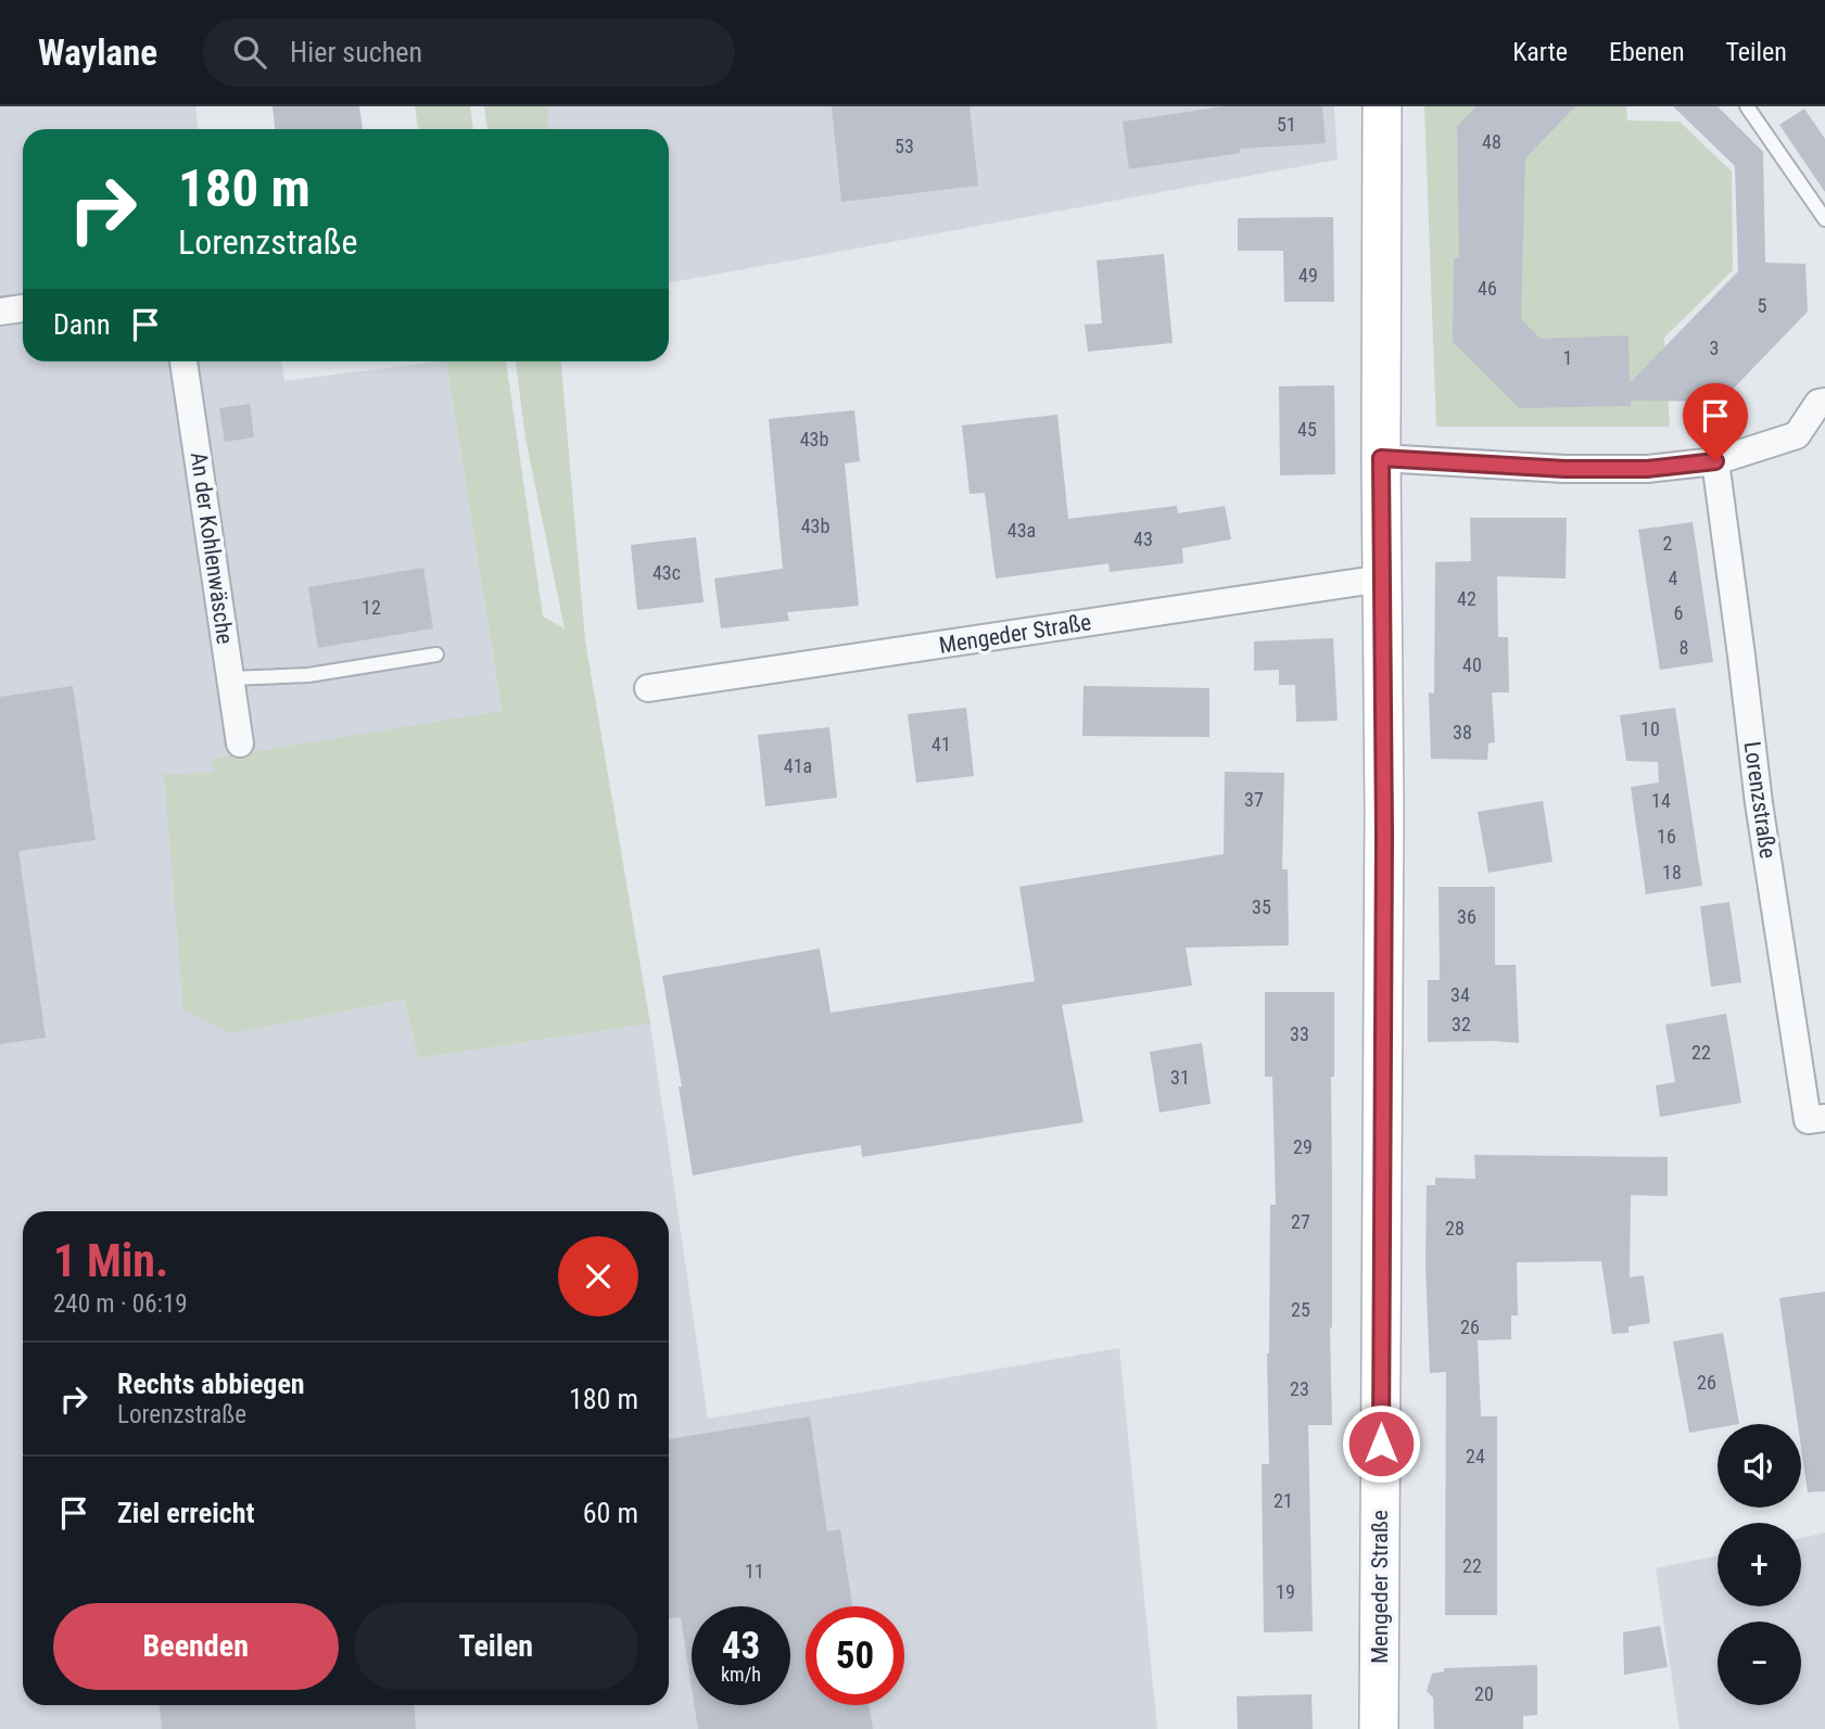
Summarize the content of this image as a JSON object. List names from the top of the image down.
{
  "streets": {
    "main road": ["Mengeder Straße"],
    "street": ["An der Kohlenwäsche", "Lorenzstraße"]
  },
  "house_numbers": [
    "51",
    "48",
    "53",
    "49",
    "46",
    "5",
    "3",
    "1",
    "45",
    "43b",
    "43b",
    "43a",
    "43",
    "2",
    "43c",
    "4",
    "42",
    "12",
    "6",
    "8",
    "40",
    "10",
    "38",
    "41",
    "41a",
    "37",
    "14",
    "16",
    "18",
    "35",
    "36",
    "34",
    "32",
    "33",
    "22",
    "31",
    "29",
    "27",
    "28",
    "25",
    "26",
    "26",
    "23",
    "24",
    "21",
    "22",
    "11",
    "19",
    "20"
  ],
  "page": {
    "header": "Waylane",
    "search": "Hier suchen",
    "nav": ["Karte", "Ebenen", "Teilen"],
    "turn": ["180 m", "Lorenzstraße"],
    "then": "Dann",
    "heading": ["1 Min.", "240 m · 06:19"],
    "list": [
      {
        "name": "Rechts abbiegen",
        "note": "Lorenzstraße",
        "value": "180 m"
      },
      {
        "name": "Ziel erreicht",
        "value": "60 m"
      }
    ],
    "map_buttons": ["+", "−"],
    "buttons": ["Beenden", "Teilen"],
    "speed": "43 km/h",
    "limit": "50"
  }
}
